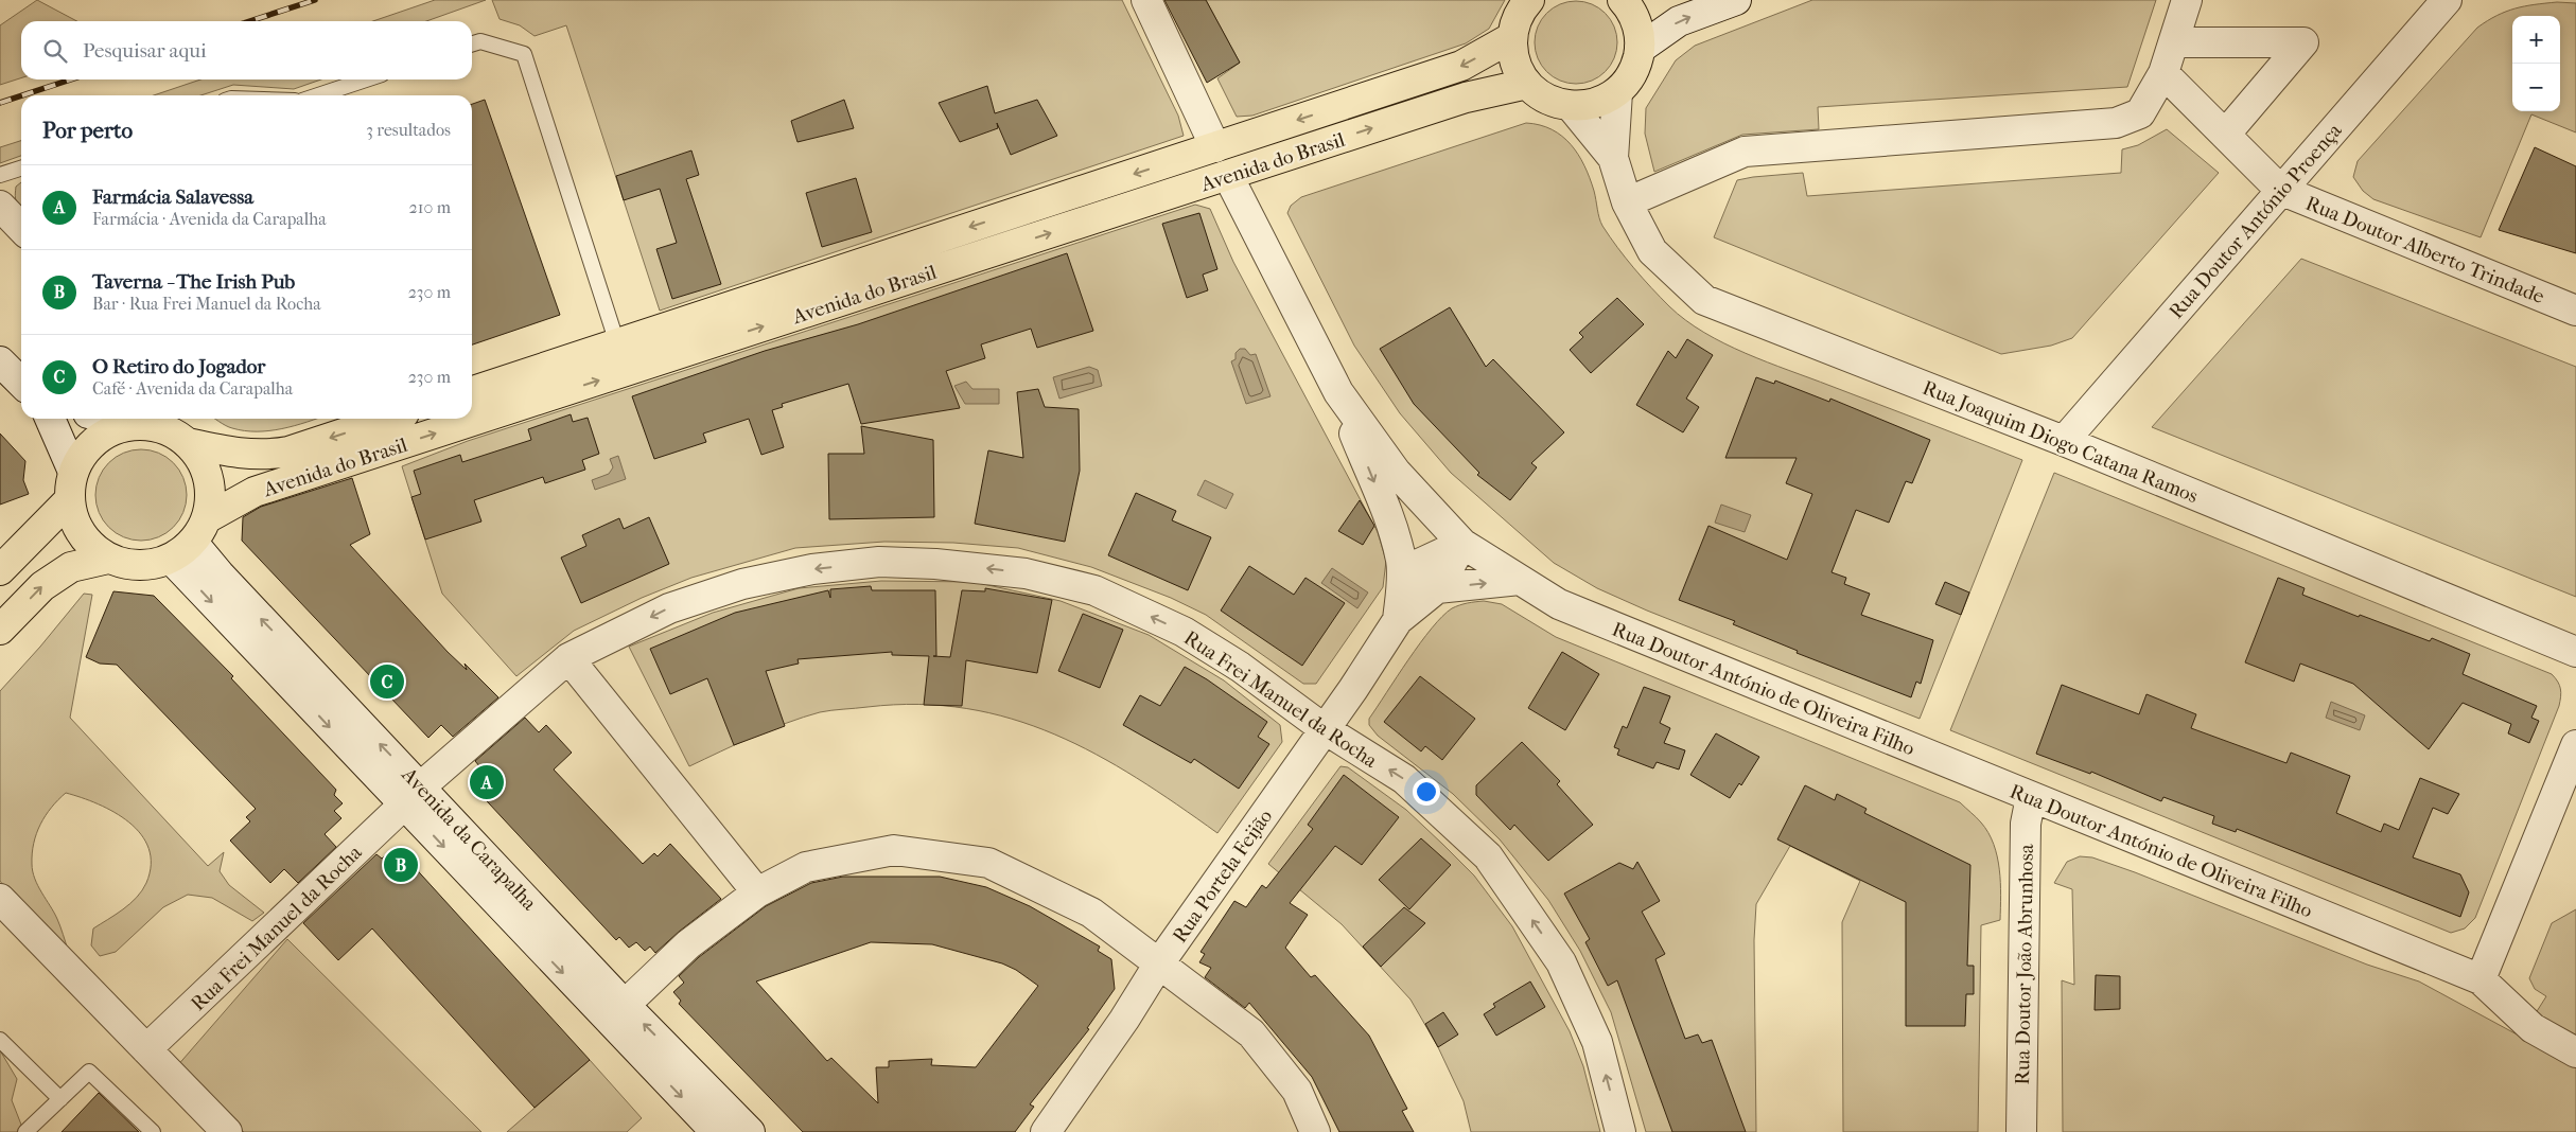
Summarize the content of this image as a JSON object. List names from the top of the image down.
{
  "streets": {
    "main road": ["Avenida do Brasil"],
    "street": [
      "Rua Doutor António Proença",
      "Rua Doutor Alberto Trindade",
      "Rua Joaquim Diogo Catana Ramos",
      "Rua Doutor António de Oliveira Filho",
      "Rua Frei Manuel da Rocha",
      "Avenida da Carapalha",
      "Rua Portela Feijão",
      "Rua Doutor João Abrunhosa"
    ]
  },
  "crossings": [
    ["Avenida do Brasil", "Rua Doutor António de Oliveira Filho"],
    ["Rua Doutor António Proença", "Rua Doutor Alberto Trindade"],
    ["Rua Doutor António Proença", "Rua Joaquim Diogo Catana Ramos"],
    ["Rua Doutor António de Oliveira Filho", "Rua Portela Feijão"],
    ["Rua Doutor António de Oliveira Filho", "Rua Doutor João Abrunhosa"],
    ["Rua Frei Manuel da Rocha", "Avenida da Carapalha"],
    ["Rua Frei Manuel da Rocha", "Rua Portela Feijão"]
  ],
  "one_way": ["Rua Frei Manuel da Rocha"],
  "page": {
    "map_buttons": ["+", "−"],
    "search": "Pesquisar aqui",
    "heading": ["Por perto", "3 resultados"],
    "list": [
      {
        "mark": "A",
        "name": "Farmácia Salavessa",
        "note": "Farmácia · Avenida da Carapalha",
        "value": "210 m"
      },
      {
        "mark": "B",
        "name": "Taverna - The Irish Pub",
        "note": "Bar · Rua Frei Manuel da Rocha",
        "value": "230 m"
      },
      {
        "mark": "C",
        "name": "O Retiro do Jogador",
        "note": "Café · Avenida da Carapalha",
        "value": "230 m"
      }
    ],
    "pins": ["C", "A", "B"]
  }
}
